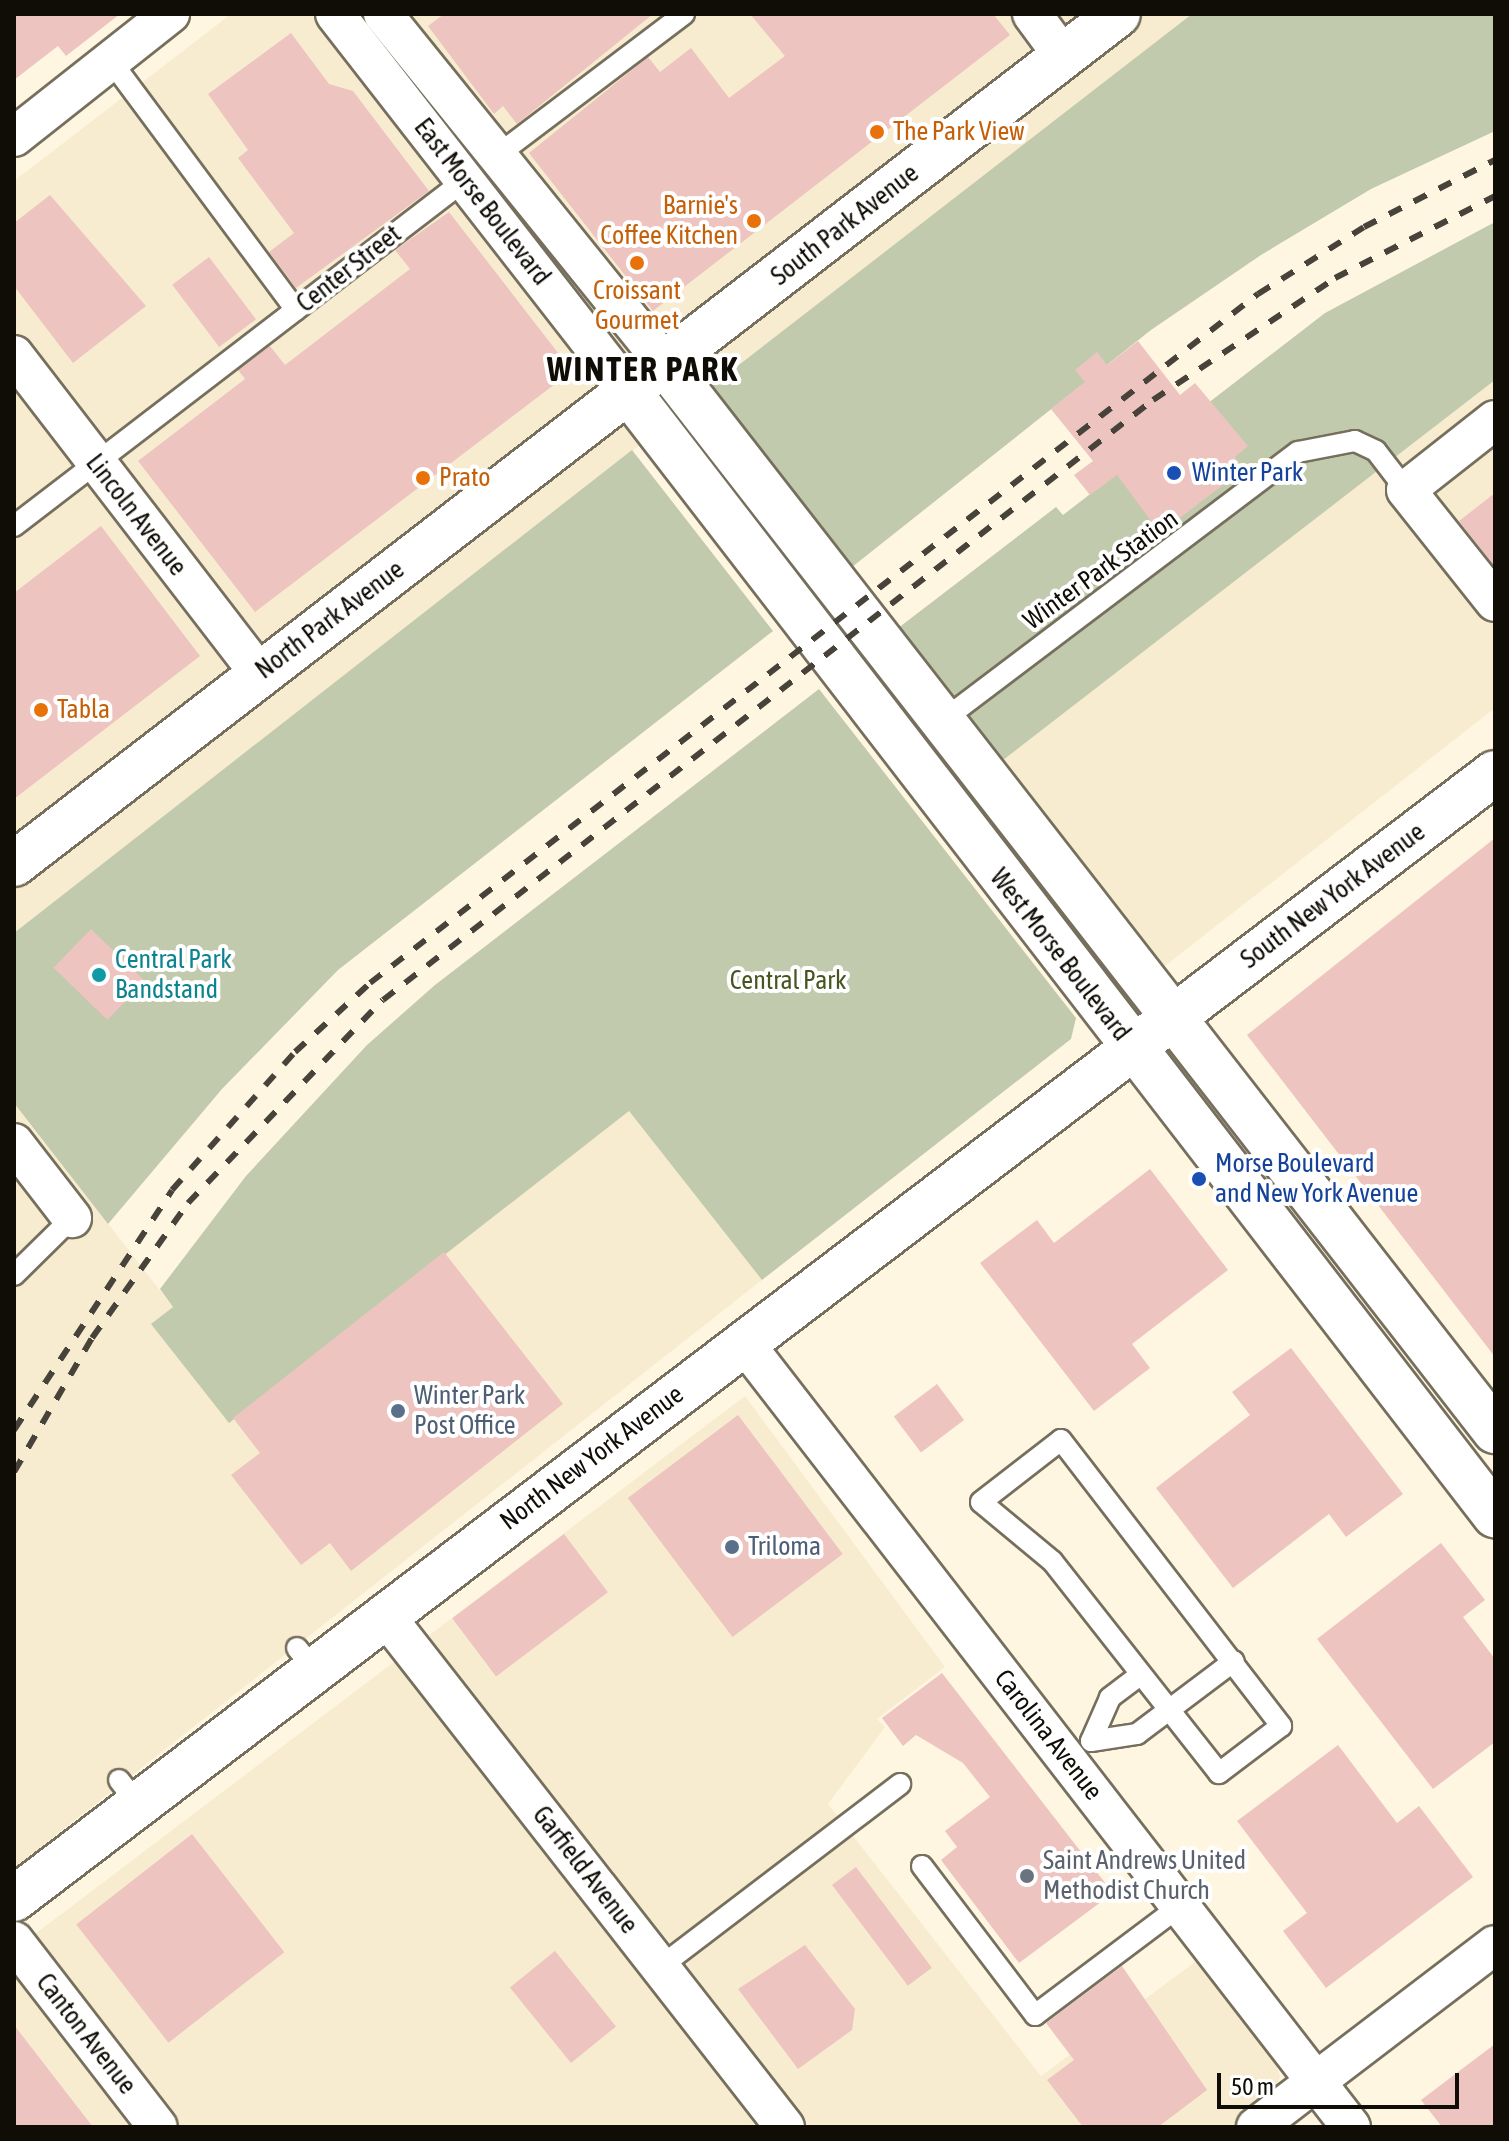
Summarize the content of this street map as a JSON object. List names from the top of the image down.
{
  "streets": {
    "street": [
      "East Morse Boulevard",
      "South Park Avenue",
      "Center Street",
      "Lincoln Avenue",
      "North Park Avenue",
      "South New York Avenue",
      "West Morse Boulevard",
      "North New York Avenue",
      "Carolina Avenue",
      "Garfield Avenue",
      "Canton Avenue"
    ],
    "lane": ["Winter Park Station"]
  },
  "crossings": [
    ["East Morse Boulevard", "South Park Avenue"],
    ["East Morse Boulevard", "Center Street"],
    ["East Morse Boulevard", "North Park Avenue"],
    ["East Morse Boulevard", "West Morse Boulevard"],
    ["South Park Avenue", "North Park Avenue"],
    ["South Park Avenue", "West Morse Boulevard"],
    ["Center Street", "Lincoln Avenue"],
    ["Lincoln Avenue", "North Park Avenue"],
    ["Winter Park Station", "West Morse Boulevard"],
    ["North Park Avenue", "West Morse Boulevard"],
    ["South New York Avenue", "West Morse Boulevard"],
    ["South New York Avenue", "North New York Avenue"],
    ["West Morse Boulevard", "North New York Avenue"],
    ["North New York Avenue", "Carolina Avenue"],
    ["North New York Avenue", "Garfield Avenue"]
  ],
  "districts": ["WINTER PARK"],
  "parks": ["Central Park"],
  "places": [
    "The Park View",
    "Barnie's Coffee Kitchen",
    "Croissant Gourmet",
    "Winter Park",
    "Prato",
    "Tabla",
    "Central Park Bandstand",
    "Morse Boulevard and New York Avenue",
    "Winter Park Post Office",
    "Triloma",
    "Saint Andrews United Methodist Church"
  ],
  "scale_bar": "50 m"
}
